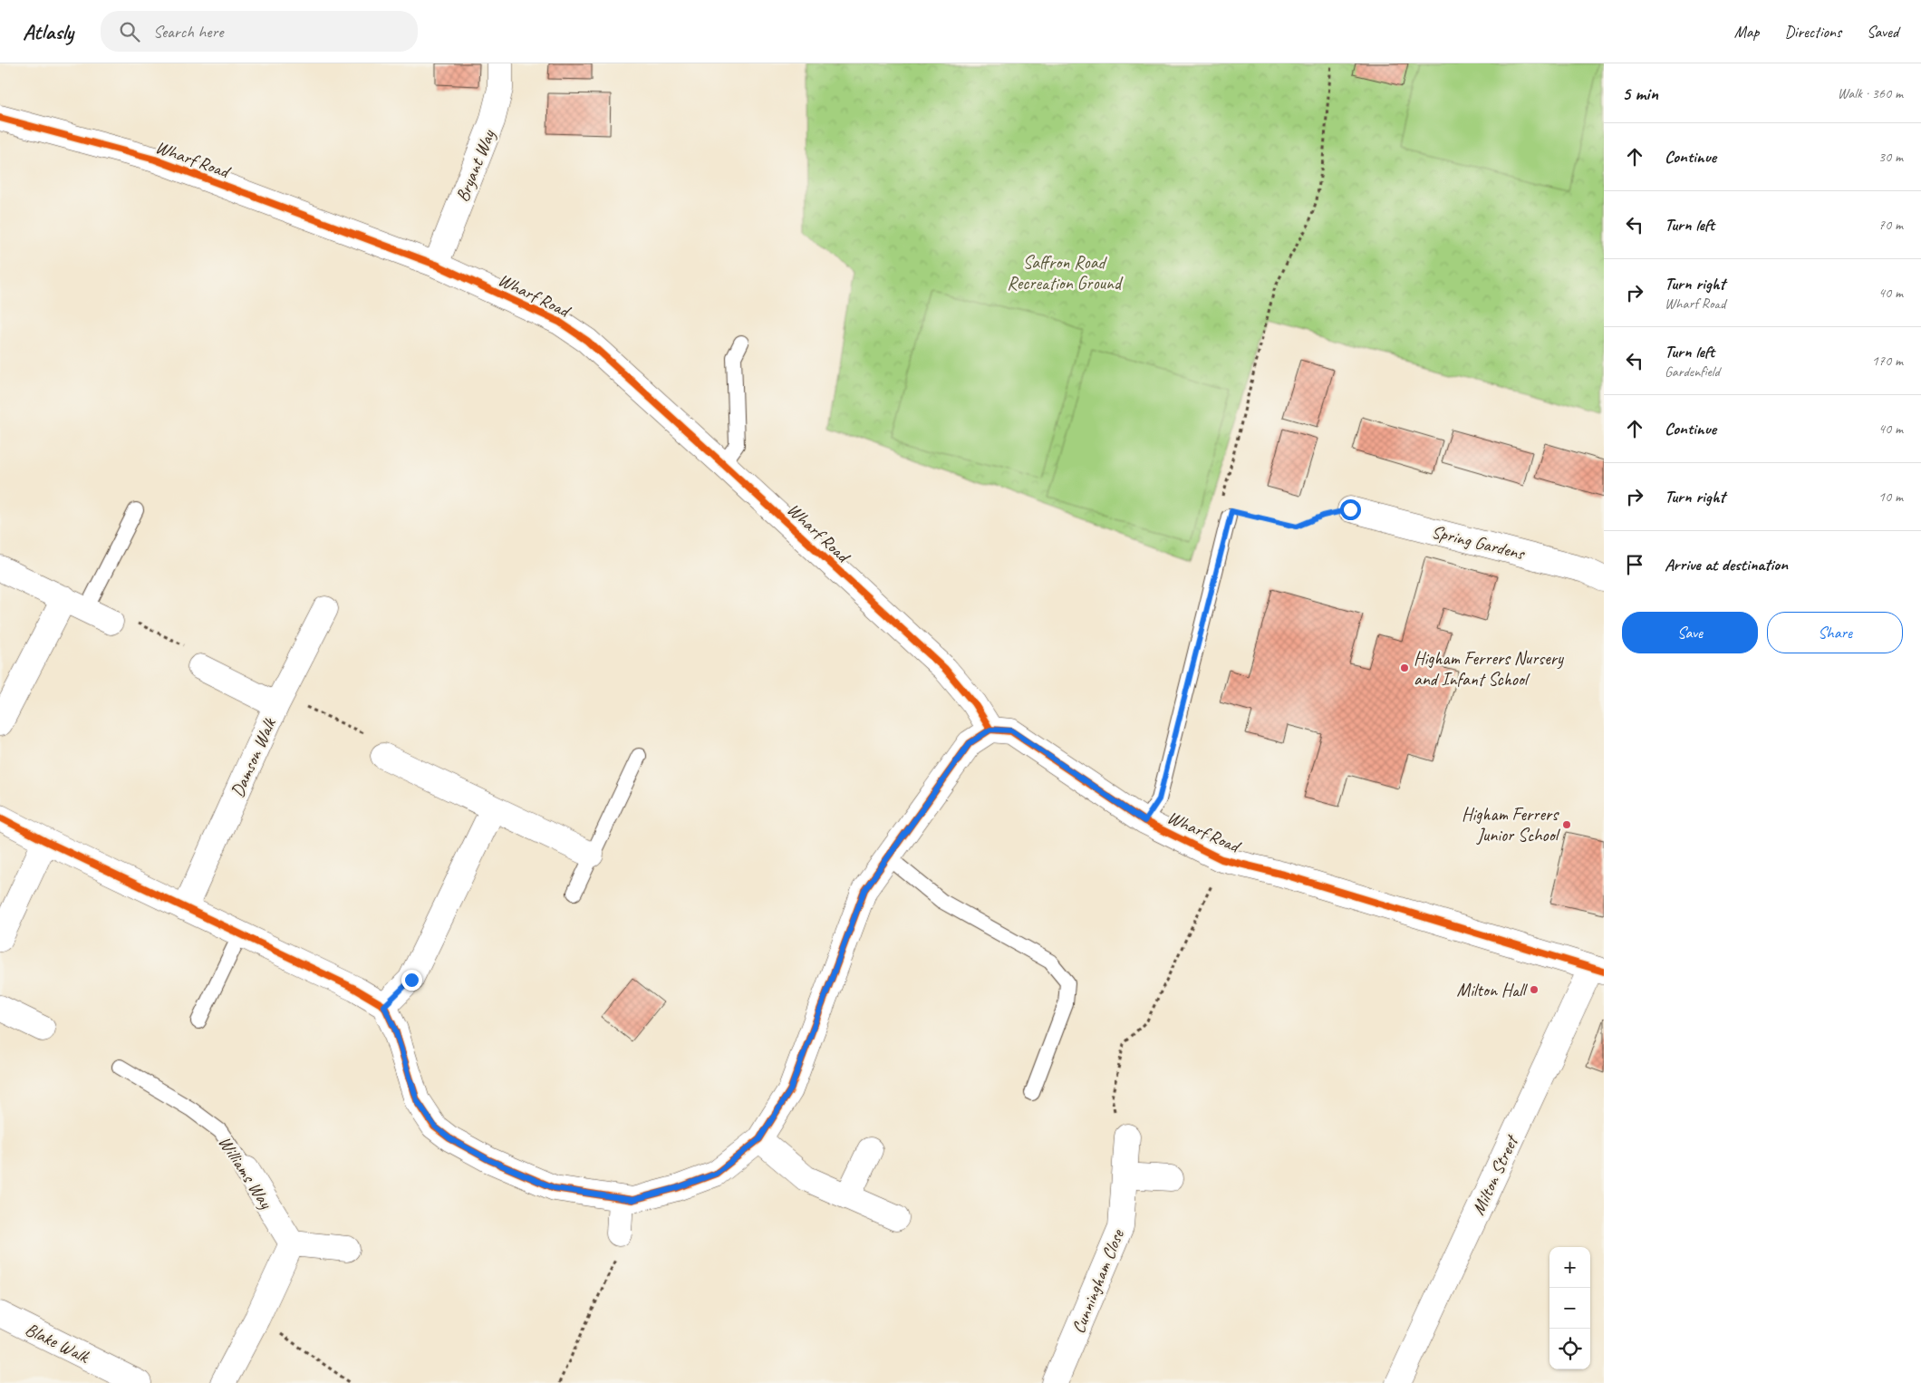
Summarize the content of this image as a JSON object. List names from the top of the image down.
{
  "streets": {
    "street": [
      "Wharf Road",
      "Bryant Way",
      "Spring Gardens",
      "Damson Walk",
      "Williams Way",
      "Milton Street",
      "Cunningham Close",
      "Blake Walk"
    ]
  },
  "crossings": [
    ["Wharf Road", "Bryant Way"],
    ["Wharf Road", "Milton Street"]
  ],
  "parks": ["Saffron Road Recreation Ground"],
  "places": ["Higham Ferrers Nursery and Infant School", "Higham Ferrers Junior School", "Milton Hall"],
  "page": {
    "header": "Atlasly",
    "search": "Search here",
    "nav": ["Map", "Directions", "Saved"],
    "heading": ["5 min", "Walk · 360 m"],
    "list": [
      ["Continue", "30 m"],
      ["Turn left", "70 m"],
      ["Turn right", "Wharf Road", "40 m"],
      ["Turn left", "Gardenfield", "170 m"],
      ["Continue", "40 m"],
      ["Turn right", "10 m"],
      "Arrive at destination"
    ],
    "buttons": ["Save", "Share"],
    "map_buttons": ["+", "−"]
  }
}
